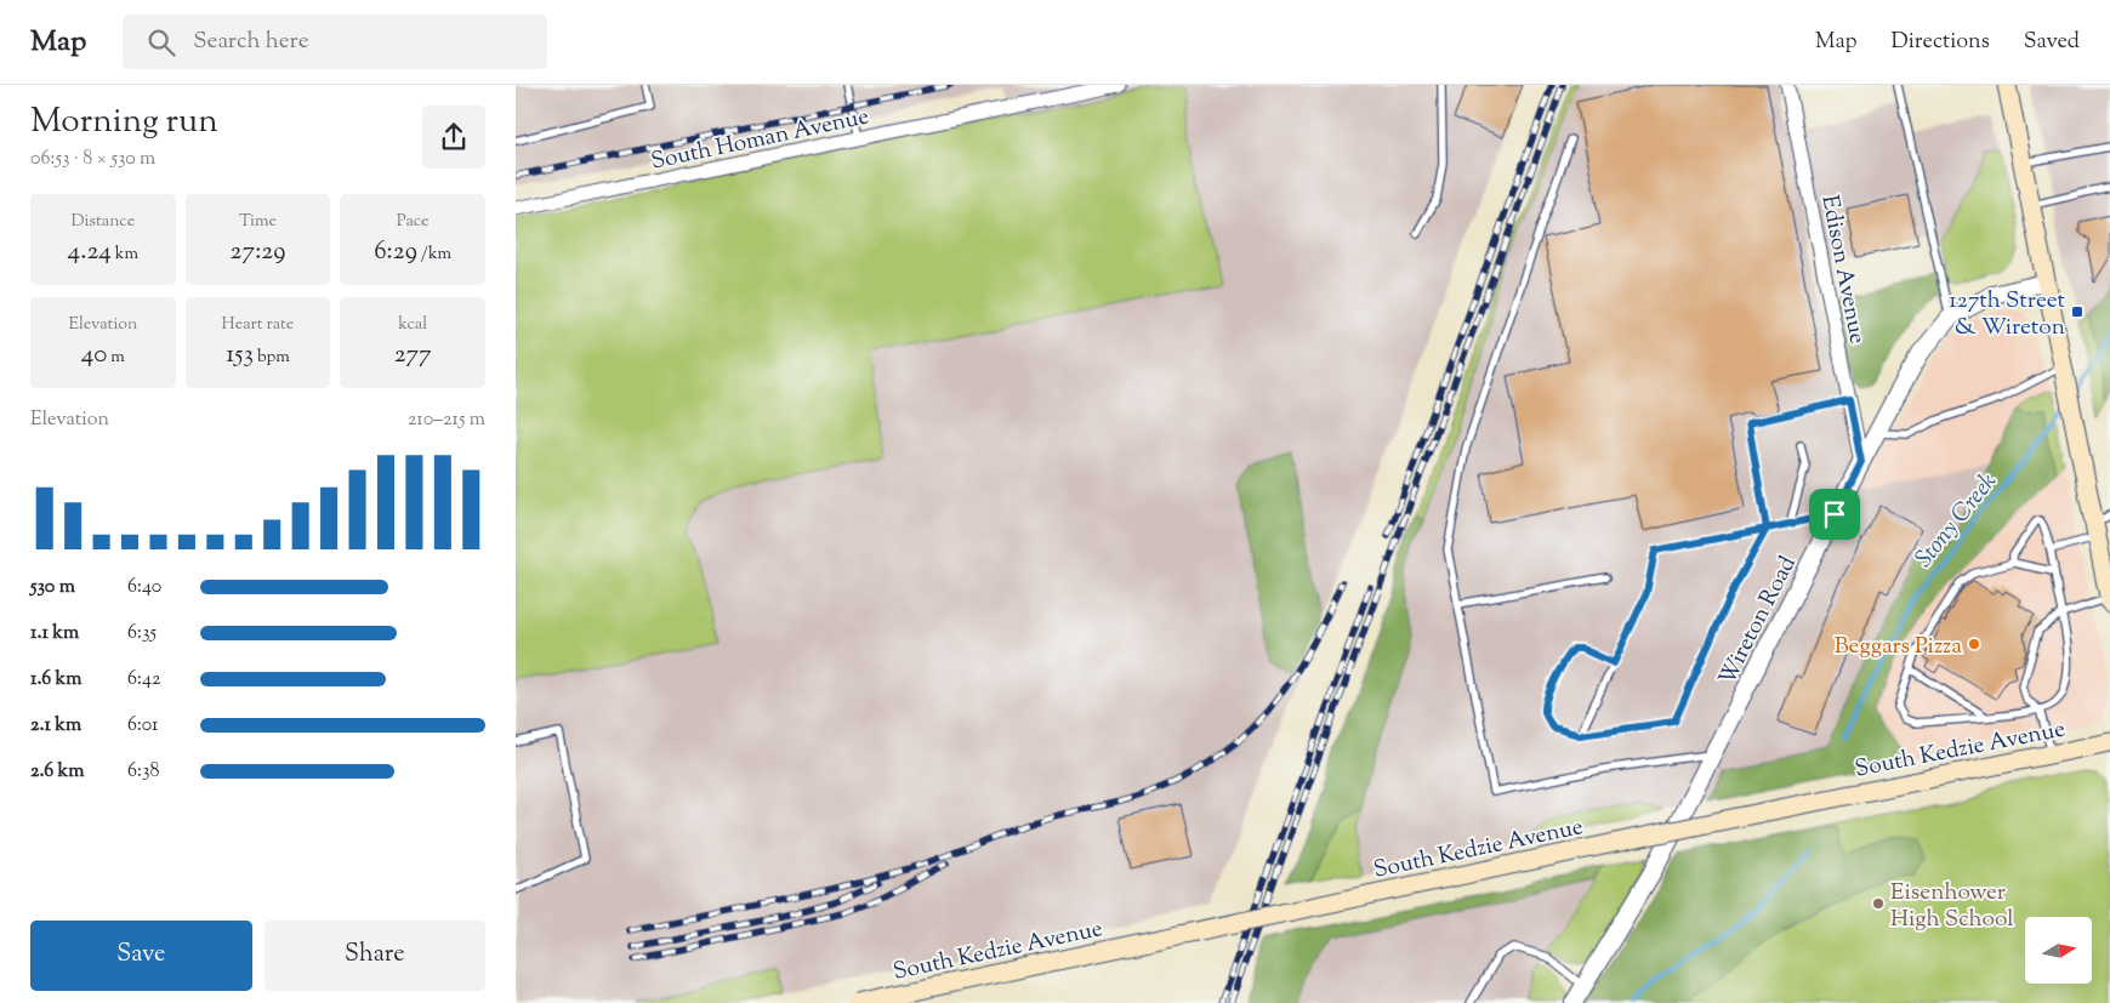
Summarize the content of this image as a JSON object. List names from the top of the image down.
{
  "streets": {
    "main road": ["South Kedzie Avenue"],
    "street": ["South Homan Avenue", "Edison Avenue", "Wireton Road"]
  },
  "crossings": [
    ["Edison Avenue", "Wireton Road"]
  ],
  "water": ["Stony Creek"],
  "places": {
    "transit": ["127th Street & Wireton"],
    "other": ["Beggars Pizza", "Eisenhower High School"]
  },
  "north": "right",
  "page": {
    "header": "Map",
    "search": "Search here",
    "nav": ["Map", "Directions", "Saved"],
    "heading": ["Morning run", "06:53 · 8 × 530 m"],
    "stats": [
      ["Distance", "4.24 km"],
      ["Time", "27:29"],
      ["Pace", "6:29 /km"],
      ["Elevation", "40 m"],
      ["Heart rate", "153 bpm"],
      ["kcal", "277"]
    ],
    "chart": ["Elevation", "210–215 m"],
    "list": [
      {
        "name": "530 m",
        "note": "6:40"
      },
      {
        "name": "1.1 km",
        "note": "6:35"
      },
      {
        "name": "1.6 km",
        "note": "6:42"
      },
      {
        "name": "2.1 km",
        "note": "6:01"
      },
      {
        "name": "2.6 km",
        "note": "6:38"
      }
    ],
    "buttons": ["Save", "Share"]
  }
}
